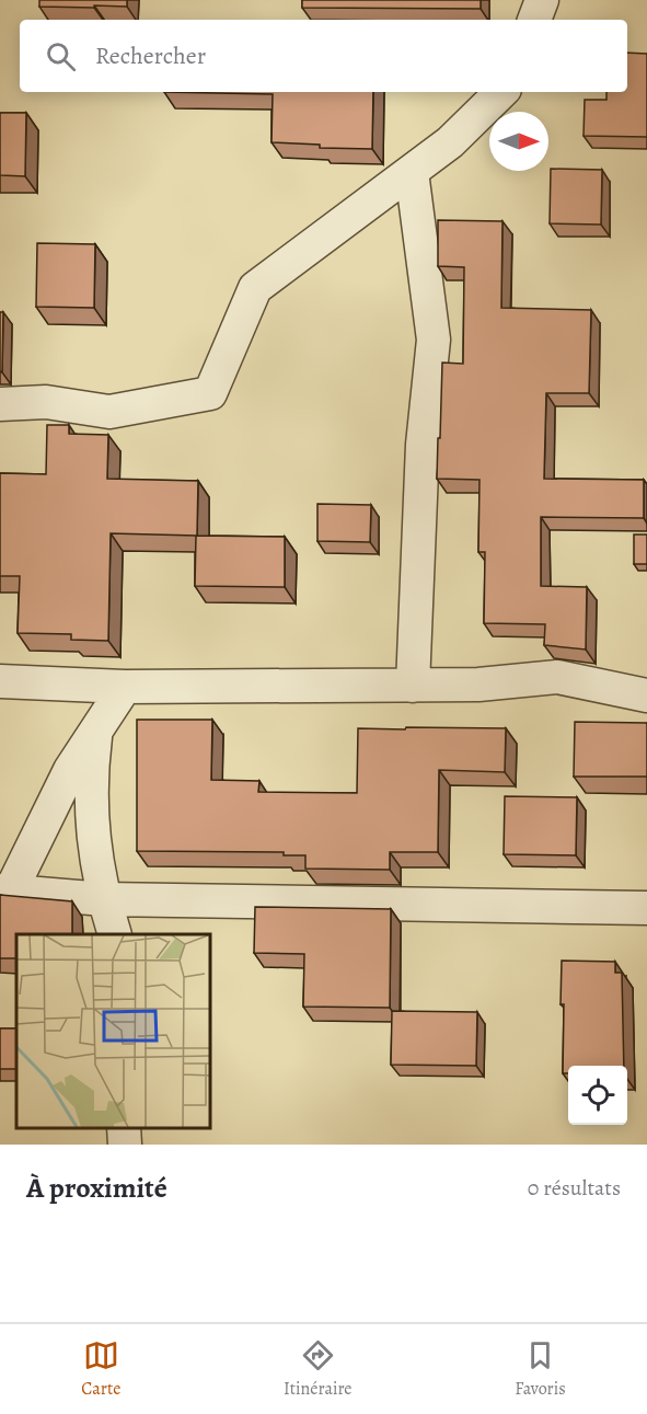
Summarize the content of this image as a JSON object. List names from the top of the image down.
{
  "north": "right",
  "page": {
    "search": "Rechercher",
    "heading": ["À proximité", "0 résultats"],
    "nav": ["Carte", "Itinéraire", "Favoris"]
  }
}
